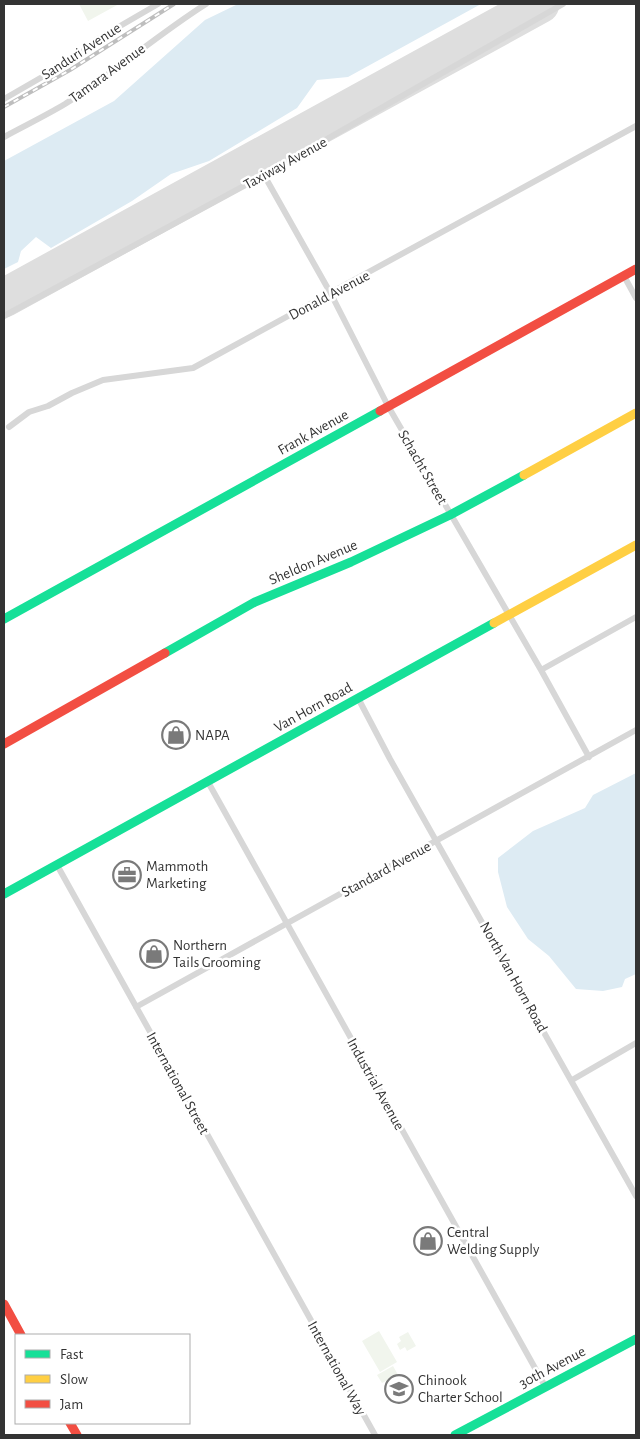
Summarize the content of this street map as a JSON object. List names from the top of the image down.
{
  "streets": {
    "street": [
      "Sanduri Avenue",
      "Tamara Avenue",
      "Taxiway Avenue",
      "Donald Avenue",
      "Frank Avenue",
      "Schacht Street",
      "Sheldon Avenue",
      "Van Horn Road",
      "Standard Avenue",
      "North Van Horn Road",
      "International Street",
      "Industrial Avenue",
      "30th Avenue",
      "International Way"
    ]
  },
  "crossings": [
    ["Taxiway Avenue", "Schacht Street"],
    ["Donald Avenue", "Schacht Street"],
    ["Frank Avenue", "Schacht Street"],
    ["Schacht Street", "Sheldon Avenue"],
    ["Schacht Street", "Van Horn Road"],
    ["Schacht Street", "Standard Avenue"],
    ["Van Horn Road", "North Van Horn Road"],
    ["Van Horn Road", "International Street"],
    ["Van Horn Road", "Industrial Avenue"],
    ["Standard Avenue", "North Van Horn Road"],
    ["Standard Avenue", "International Street"],
    ["Standard Avenue", "Industrial Avenue"],
    ["International Street", "International Way"],
    ["Industrial Avenue", "30th Avenue"]
  ],
  "places": {
    "shop": ["NAPA", "Northern Tails Grooming", "Central Welding Supply"],
    "office": ["Mammoth Marketing"],
    "school or university": ["Chinook Charter School"]
  },
  "legend": ["Fast", "Slow", "Jam"]
}
